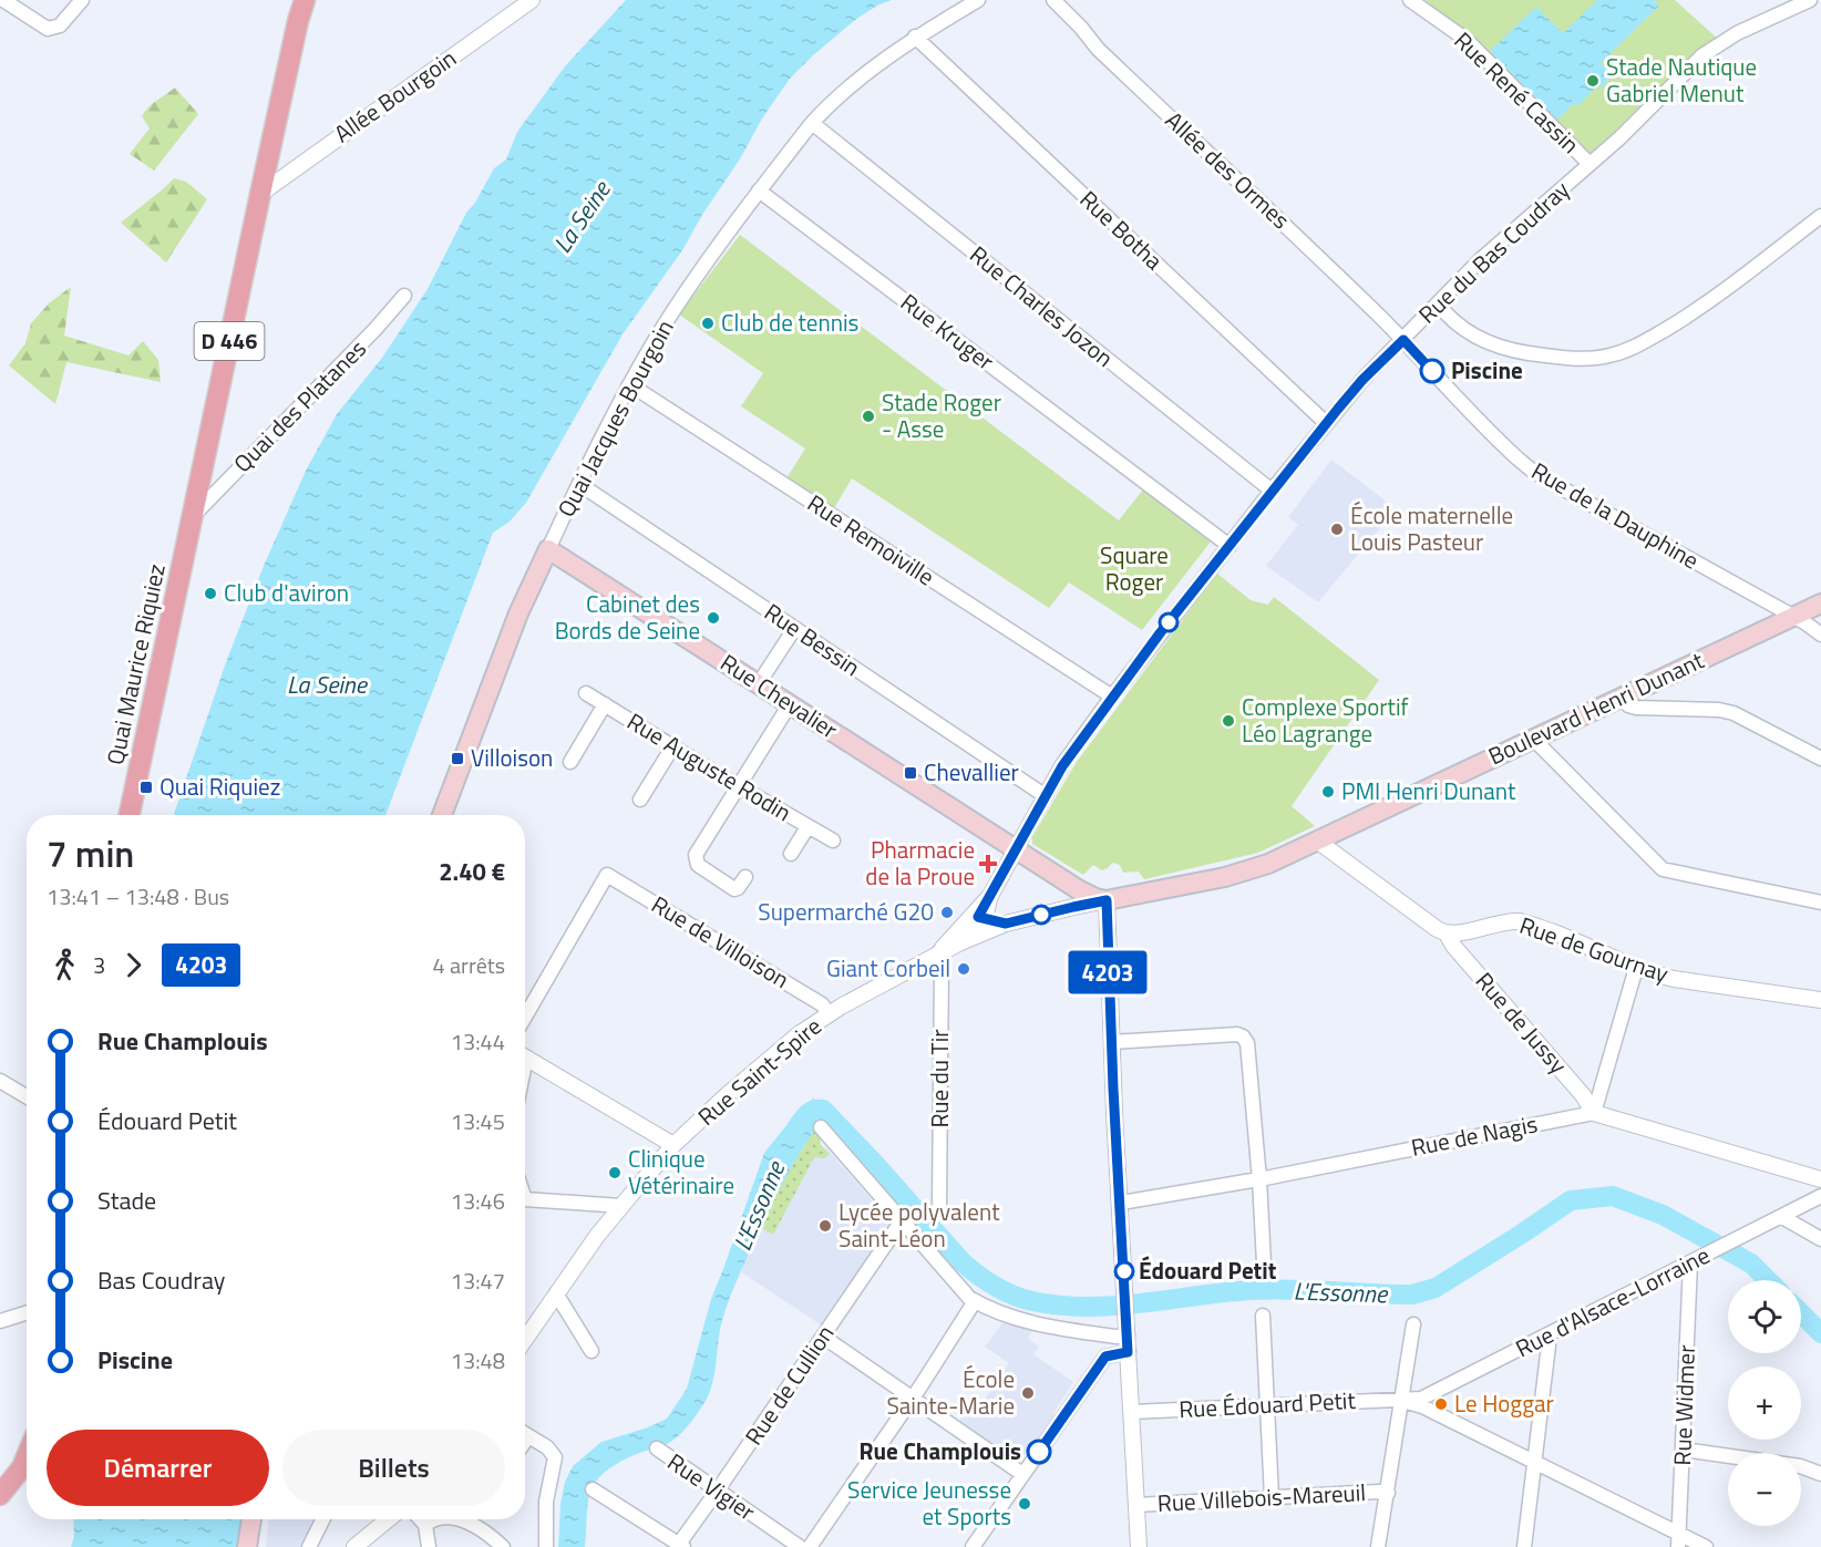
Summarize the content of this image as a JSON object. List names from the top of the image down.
{
  "streets": {
    "main road": [
      "D 446",
      "Quai Jacques Bourgoin",
      "Quai Maurice Riquiez",
      "Rue Chevalier",
      "Boulevard Henri Dunant"
    ],
    "street": [
      "Rue René Cassin",
      "Allée Bourgoin",
      "Allée des Ormes",
      "Rue Botha",
      "Rue du Bas Coudray",
      "Rue Charles Jozon",
      "Rue Kruger",
      "Quai des Platanes",
      "Rue de la Dauphine",
      "Rue Remoiville",
      "Rue Bessin",
      "Rue Auguste Rodin",
      "Rue de Villoison",
      "Rue de Gournay",
      "Rue de Jussy",
      "Rue Saint-Spire",
      "Rue du Tir",
      "Rue de Nagis",
      "Rue d'Alsace-Lorraine",
      "Rue de Cullion",
      "Rue Édouard Petit",
      "Rue Widmer",
      "Rue Vigier",
      "Rue Villebois-Mareuil"
    ]
  },
  "crossings": [
    ["Rue René Cassin", "Rue du Bas Coudray"],
    ["Allée Bourgoin", "D 446"],
    ["Allée des Ormes", "Rue du Bas Coudray"],
    ["Allée des Ormes", "Rue de la Dauphine"],
    ["Rue Botha", "Rue du Bas Coudray"],
    ["Rue Botha", "Quai Jacques Bourgoin"],
    ["Rue du Bas Coudray", "Rue Charles Jozon"],
    ["Rue du Bas Coudray", "Rue Kruger"],
    ["Rue du Bas Coudray", "Rue de la Dauphine"],
    ["Rue du Bas Coudray", "Rue Remoiville"],
    ["Rue du Bas Coudray", "Rue Bessin"],
    ["Rue du Bas Coudray", "Rue Chevalier"],
    ["Rue du Bas Coudray", "Rue Saint-Spire"],
    ["Rue Charles Jozon", "Quai Jacques Bourgoin"],
    ["Rue Kruger", "Quai Jacques Bourgoin"],
    ["D 446", "Quai des Platanes"],
    ["D 446", "Quai Maurice Riquiez"],
    ["Quai des Platanes", "Quai Maurice Riquiez"],
    ["Quai Jacques Bourgoin", "Rue Remoiville"],
    ["Quai Jacques Bourgoin", "Rue Bessin"],
    ["Quai Jacques Bourgoin", "Rue Chevalier"],
    ["Rue de la Dauphine", "Boulevard Henri Dunant"],
    ["Rue Chevalier", "Boulevard Henri Dunant"],
    ["Rue Chevalier", "Rue Saint-Spire"],
    ["Rue de Villoison", "Rue Saint-Spire"],
    ["Rue de Gournay", "Rue de Jussy"],
    ["Rue de Jussy", "Rue de Nagis"],
    ["Rue Saint-Spire", "Rue du Tir"],
    ["Rue d'Alsace-Lorraine", "Rue Édouard Petit"],
    ["Rue d'Alsace-Lorraine", "Rue Widmer"],
    ["Rue de Cullion", "Rue Vigier"]
  ],
  "water": ["La Seine", "L'Essonne"],
  "parks": ["Square Roger"],
  "places": {
    "other": [
      "Stade Nautique Gabriel Menut",
      "Club de tennis",
      "Piscine",
      "Stade Roger - Asse",
      "École maternelle Louis Pasteur",
      "Club d'aviron",
      "Cabinet des Bords de Seine",
      "Complexe Sportif Léo Lagrange",
      "PMI Henri Dunant",
      "Supermarché G20",
      "Giant Corbeil",
      "Clinique Vétérinaire",
      "Lycée polyvalent Saint-Léon",
      "Édouard Petit",
      "École Sainte-Marie",
      "Le Hoggar",
      "Rue Champlouis",
      "Service Jeunesse et Sports"
    ],
    "transit": ["Villoison", "Chevallier", "Quai Riquiez"],
    "health": ["Pharmacie de la Proue"]
  },
  "lines": ["bus line 4203"],
  "page": {
    "on_map": "4203",
    "heading": ["7 min", "13:41 – 13:48 · Bus", "2.40 €"],
    "legs": ["3", "4203", "4 arrêts"],
    "list": [
      {
        "name": "Rue Champlouis",
        "value": "13:44"
      },
      {
        "name": "Édouard Petit",
        "value": "13:45"
      },
      {
        "name": "Stade",
        "value": "13:46"
      },
      {
        "name": "Bas Coudray",
        "value": "13:47"
      },
      {
        "name": "Piscine",
        "value": "13:48"
      }
    ],
    "map_buttons": ["+", "−"],
    "buttons": ["Démarrer", "Billets"]
  }
}
